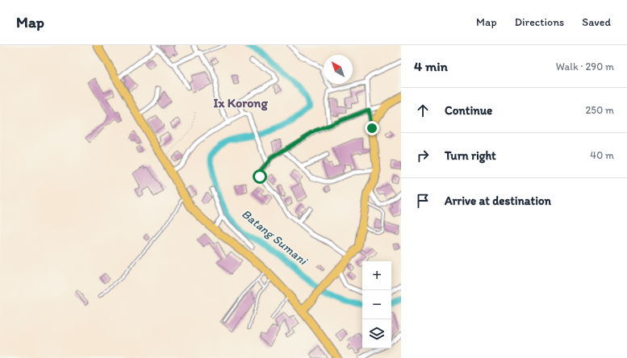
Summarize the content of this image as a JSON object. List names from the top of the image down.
{
  "districts": ["Ix Korong"],
  "water": ["Batang Sumani"],
  "north": "top left",
  "page": {
    "header": "Map",
    "nav": ["Map", "Directions", "Saved"],
    "heading": ["4 min", "Walk · 290 m"],
    "list": [
      ["Continue", "250 m"],
      ["Turn right", "40 m"],
      "Arrive at destination"
    ],
    "map_buttons": ["+", "−"]
  }
}
